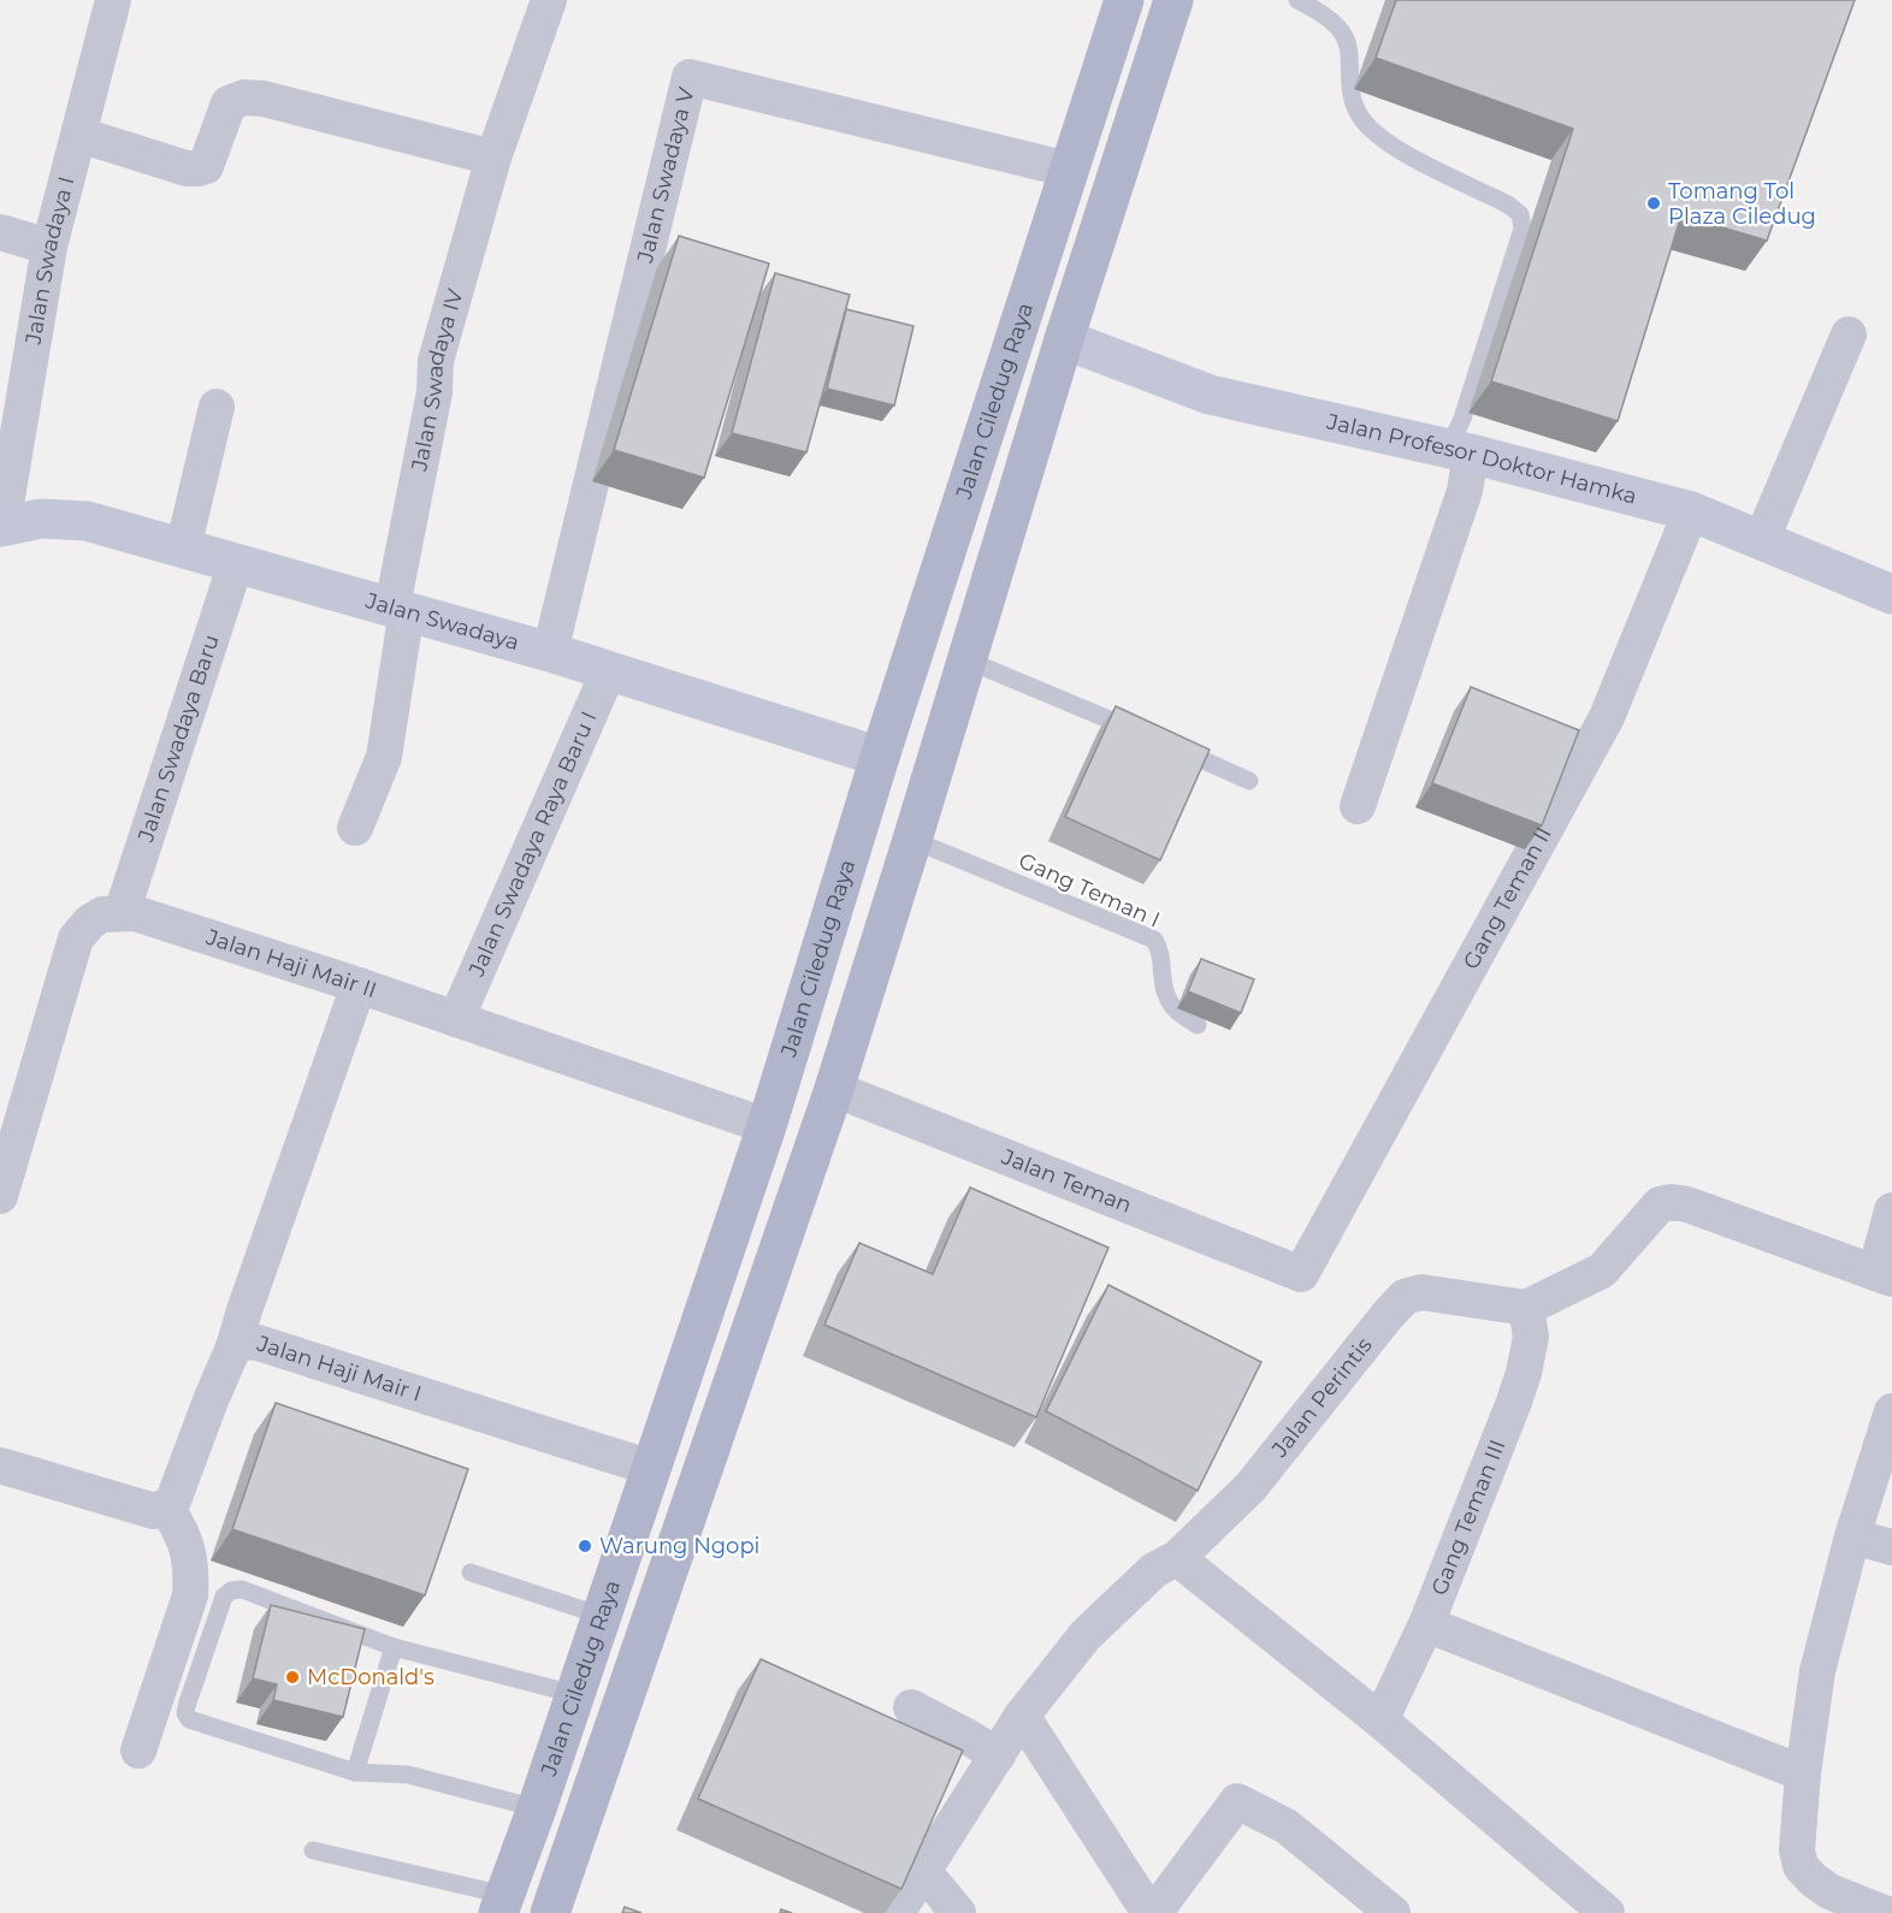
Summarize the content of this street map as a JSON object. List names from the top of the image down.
{
  "streets": {
    "main road": ["Jalan Ciledug Raya"],
    "street": [
      "Jalan Swadaya V",
      "Jalan Swadaya I",
      "Jalan Swadaya IV",
      "Jalan Profesor Doktor Hamka",
      "Jalan Swadaya",
      "Jalan Swadaya Baru",
      "Jalan Swadaya Raya Baru I",
      "Gang Teman II",
      "Jalan Haji Mair II",
      "Jalan Teman",
      "Jalan Haji Mair I",
      "Jalan Perintis",
      "Gang Teman III"
    ],
    "lane": ["Gang Teman I"]
  },
  "crossings": [
    ["Jalan Swadaya V", "Jalan Ciledug Raya"],
    ["Jalan Swadaya V", "Jalan Swadaya"],
    ["Jalan Swadaya I", "Jalan Swadaya"],
    ["Jalan Swadaya IV", "Jalan Swadaya"],
    ["Jalan Ciledug Raya", "Jalan Swadaya"],
    ["Jalan Ciledug Raya", "Jalan Haji Mair II"],
    ["Jalan Ciledug Raya", "Jalan Haji Mair I"],
    ["Jalan Profesor Doktor Hamka", "Gang Teman II"],
    ["Jalan Swadaya", "Jalan Swadaya Baru"],
    ["Jalan Swadaya", "Jalan Swadaya Raya Baru I"],
    ["Jalan Swadaya Baru", "Jalan Haji Mair II"],
    ["Jalan Swadaya Raya Baru I", "Jalan Haji Mair II"],
    ["Gang Teman II", "Jalan Teman"],
    ["Jalan Perintis", "Gang Teman III"]
  ],
  "places": ["Tomang Tol Plaza Ciledug", "Warung Ngopi", "McDonald's"]
}
